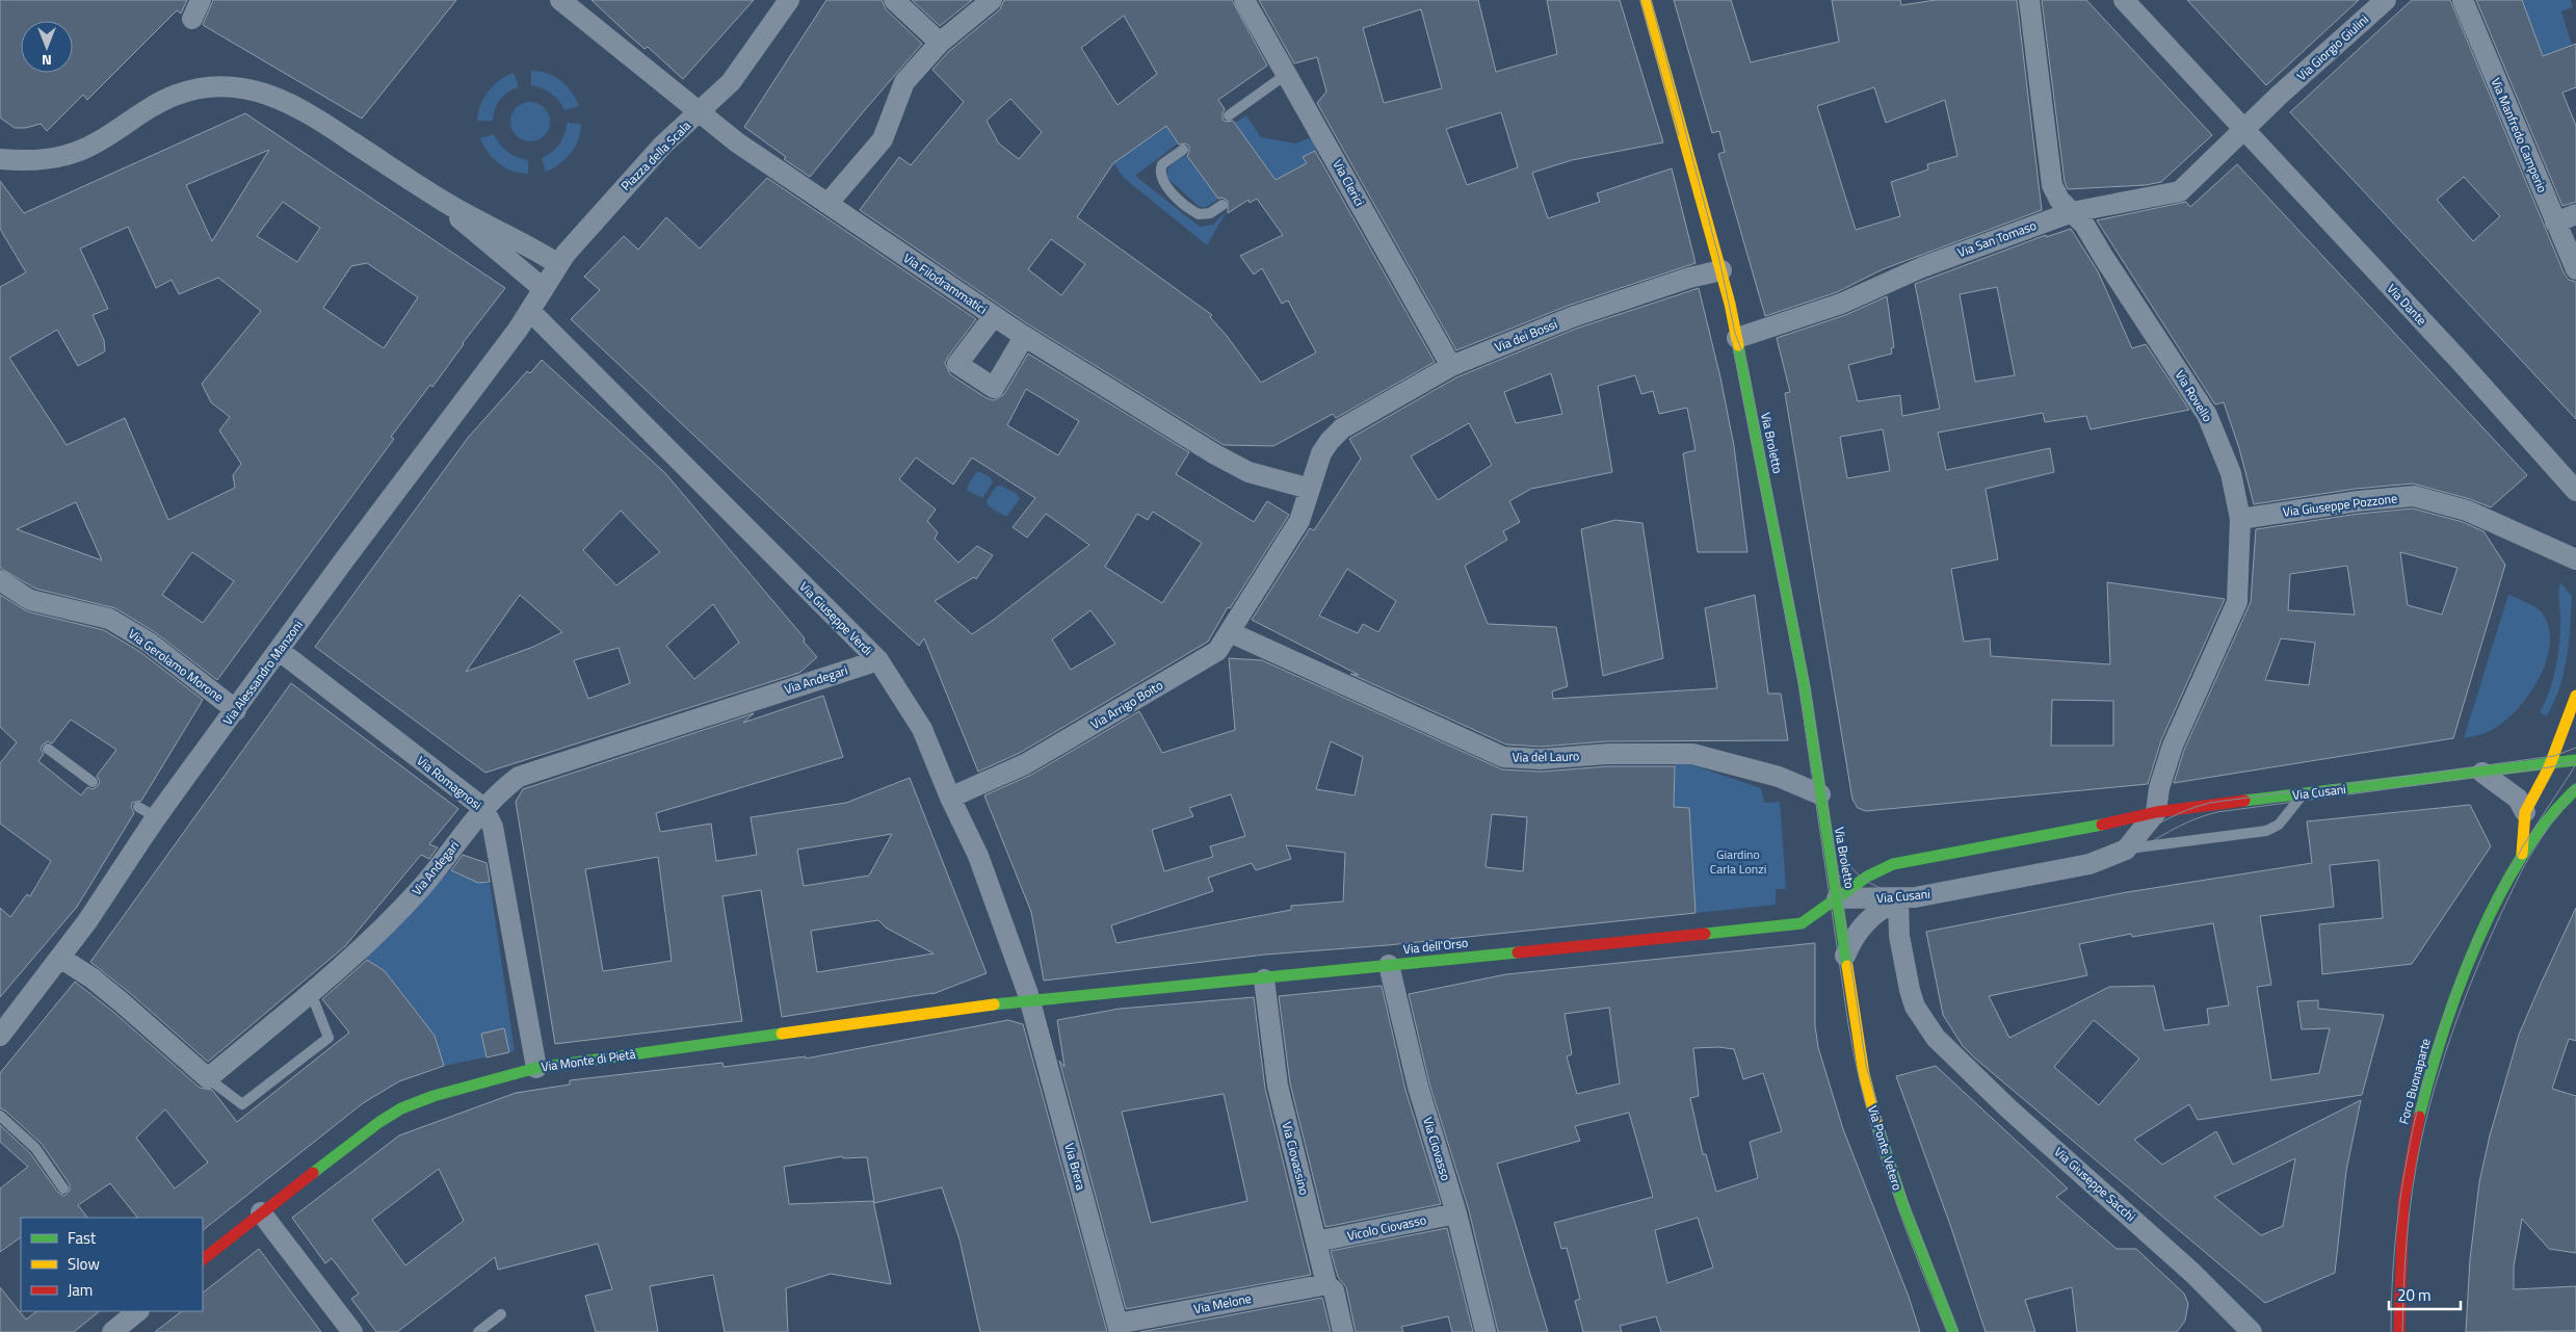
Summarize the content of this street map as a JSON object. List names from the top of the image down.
{
  "streets": {
    "street": [
      "Via Giorgio Giulini",
      "Via Manfredo Camperio",
      "Piazza della Scala",
      "Via Clerici",
      "Via San Tomaso",
      "Via Filodrammatici",
      "Via Dante",
      "Via dei Bossi",
      "Via Rovello",
      "Via Broletto",
      "Via Giuseppe Pozzone",
      "Via Giuseppe Verdi",
      "Via Gerolamo Morone",
      "Via Alessandro Manzoni",
      "Via Andegari",
      "Via Arrigo Boito",
      "Via del Lauro",
      "Via Romagnosi",
      "Via Cusani",
      "Via dell'Orso",
      "Via Monte di Pietà",
      "Foro Buonaparte",
      "Via Ponte Vetero",
      "Via Ciovasso",
      "Via Ciovassino",
      "Via Brera",
      "Via Giuseppe Sacchi",
      "Vicolo Ciovasso",
      "Via Melone"
    ]
  },
  "crossings": [
    ["Via Giorgio Giulini", "Via San Tomaso"],
    ["Via Giorgio Giulini", "Via Dante"],
    ["Piazza della Scala", "Via Filodrammatici"],
    ["Piazza della Scala", "Via Giuseppe Verdi"],
    ["Piazza della Scala", "Via Alessandro Manzoni"],
    ["Via Clerici", "Via dei Bossi"],
    ["Via San Tomaso", "Via Dante"],
    ["Via San Tomaso", "Via Rovello"],
    ["Via San Tomaso", "Via Broletto"],
    ["Via Filodrammatici", "Via dei Bossi"],
    ["Via Filodrammatici", "Via Arrigo Boito"],
    ["Via dei Bossi", "Via Broletto"],
    ["Via dei Bossi", "Via Arrigo Boito"],
    ["Via Rovello", "Via Giuseppe Pozzone"],
    ["Via Rovello", "Via Cusani"],
    ["Via Broletto", "Via del Lauro"],
    ["Via Broletto", "Via Cusani"],
    ["Via Broletto", "Via dell'Orso"],
    ["Via Broletto", "Via Ponte Vetero"],
    ["Via Giuseppe Verdi", "Via Alessandro Manzoni"],
    ["Via Giuseppe Verdi", "Via Andegari"],
    ["Via Giuseppe Verdi", "Via Arrigo Boito"],
    ["Via Giuseppe Verdi", "Via dell'Orso"],
    ["Via Giuseppe Verdi", "Via Monte di Pietà"],
    ["Via Giuseppe Verdi", "Via Brera"],
    ["Via Gerolamo Morone", "Via Alessandro Manzoni"],
    ["Via Alessandro Manzoni", "Via Romagnosi"],
    ["Via Andegari", "Via Romagnosi"],
    ["Via Arrigo Boito", "Via del Lauro"],
    ["Via Romagnosi", "Via Monte di Pietà"],
    ["Via Cusani", "Via dell'Orso"],
    ["Via Cusani", "Foro Buonaparte"],
    ["Via Cusani", "Via Ponte Vetero"],
    ["Via Cusani", "Via Giuseppe Sacchi"],
    ["Via dell'Orso", "Via Monte di Pietà"],
    ["Via dell'Orso", "Via Ponte Vetero"],
    ["Via dell'Orso", "Via Ciovasso"],
    ["Via dell'Orso", "Via Ciovassino"],
    ["Via dell'Orso", "Via Brera"],
    ["Via Monte di Pietà", "Via Brera"],
    ["Via Ciovasso", "Vicolo Ciovasso"],
    ["Via Ciovassino", "Vicolo Ciovasso"],
    ["Via Ciovassino", "Via Melone"],
    ["Via Brera", "Via Melone"]
  ],
  "parks": ["Giardino Carla Lonzi"],
  "legend": ["Fast", "Slow", "Jam"],
  "scale_bar": "20 m",
  "north": "bottom"
}
